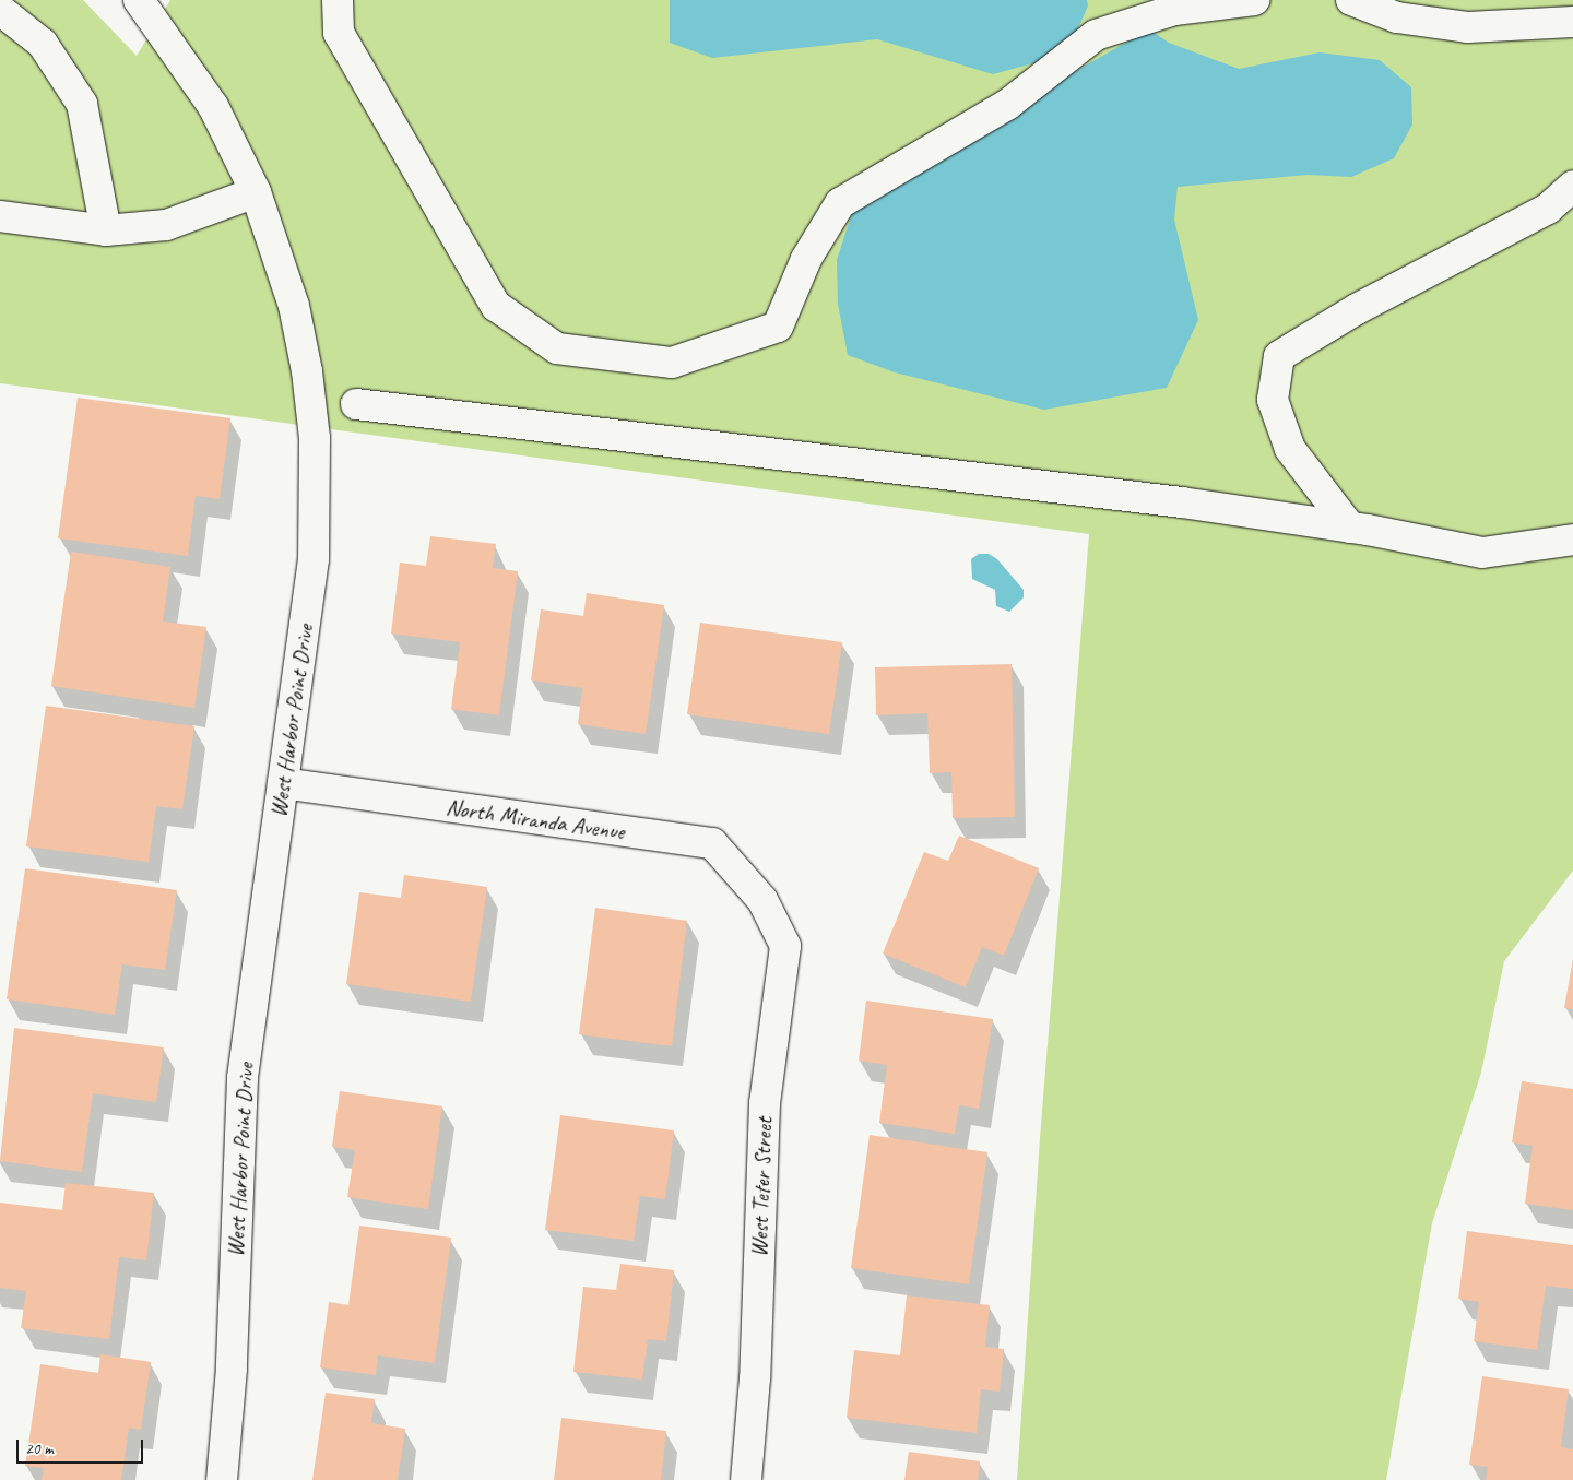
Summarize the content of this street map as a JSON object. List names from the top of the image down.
{
  "streets": {
    "street": ["West Harbor Point Drive", "North Miranda Avenue", "West Teter Street"]
  },
  "crossings": [
    ["West Harbor Point Drive", "North Miranda Avenue"],
    ["North Miranda Avenue", "West Teter Street"]
  ],
  "scale_bar": "20 m"
}
